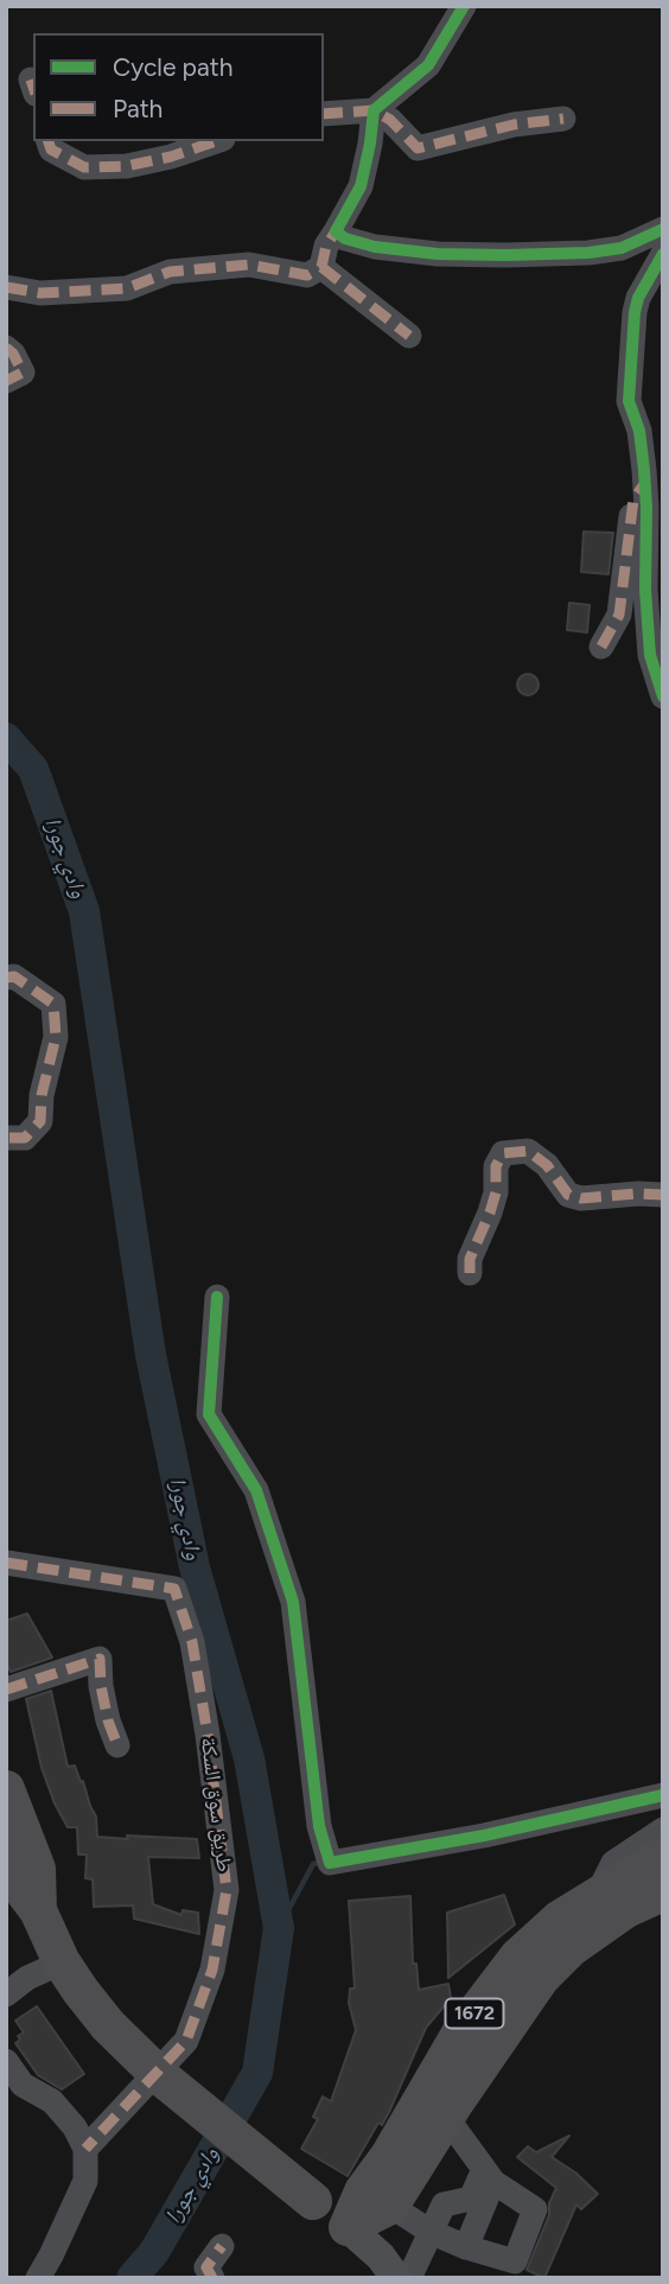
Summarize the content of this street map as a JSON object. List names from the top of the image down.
{
  "streets": {
    "highway": ["1672"],
    "street": ["طريق سوق السكة"]
  },
  "water": ["وادي جورا"],
  "legend": ["Cycle path", "Path"]
}
